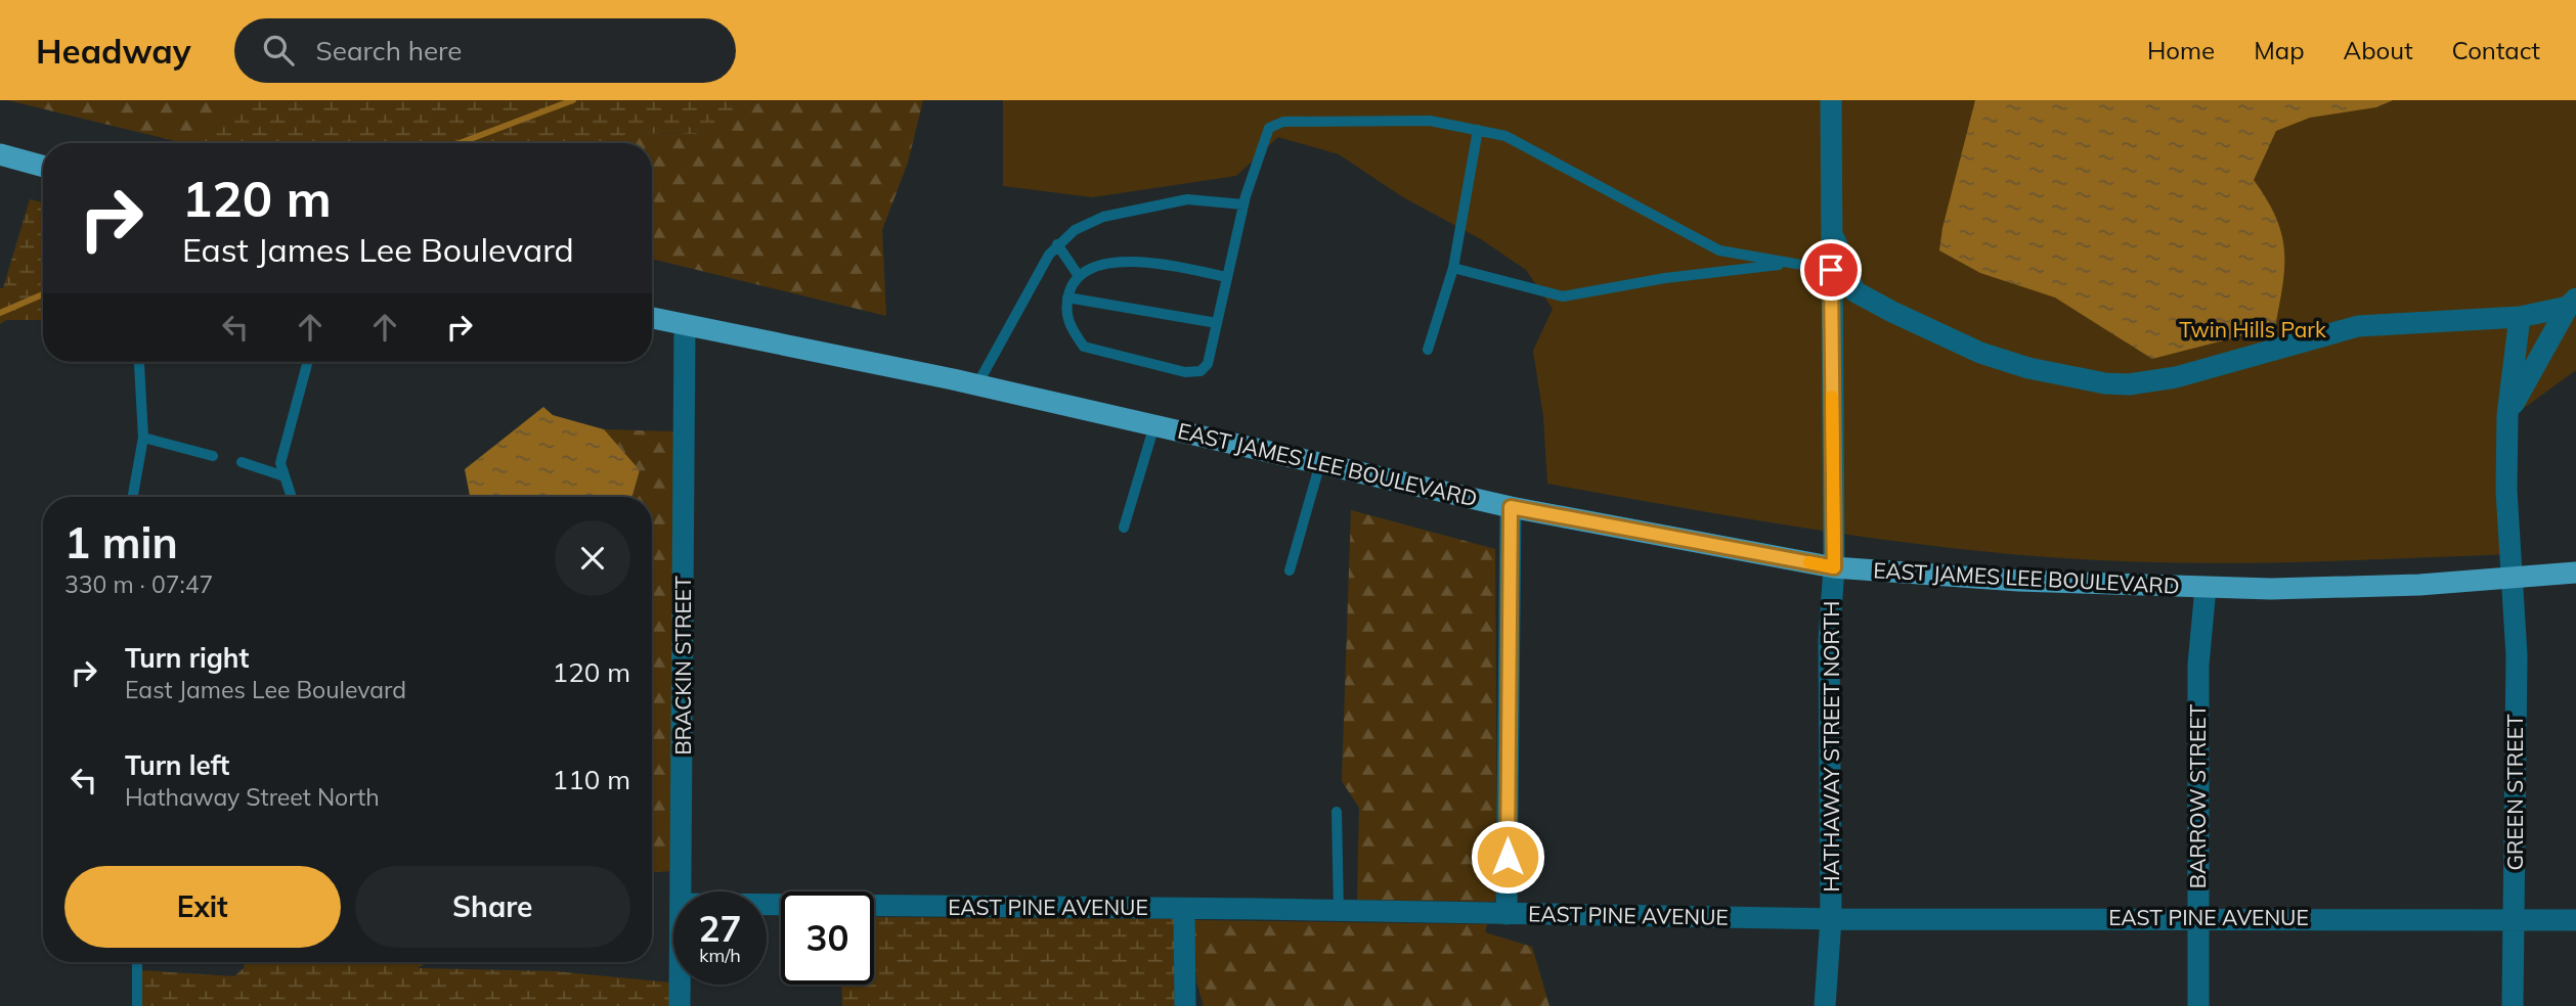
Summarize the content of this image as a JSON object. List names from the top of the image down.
{
  "streets": {
    "main road": ["EAST JAMES LEE BOULEVARD"],
    "street": [
      "BRACKIN STREET",
      "HATHAWAY STREET NORTH",
      "GREEN STREET",
      "BARROW STREET",
      "EAST PINE AVENUE"
    ]
  },
  "crossings": [
    ["EAST JAMES LEE BOULEVARD", "BRACKIN STREET"],
    ["EAST JAMES LEE BOULEVARD", "HATHAWAY STREET NORTH"],
    ["EAST JAMES LEE BOULEVARD", "GREEN STREET"],
    ["EAST JAMES LEE BOULEVARD", "BARROW STREET"],
    ["HATHAWAY STREET NORTH", "EAST PINE AVENUE"],
    ["GREEN STREET", "EAST PINE AVENUE"],
    ["BARROW STREET", "EAST PINE AVENUE"]
  ],
  "parks": ["Twin Hills Park"],
  "page": {
    "header": "Headway",
    "search": "Search here",
    "nav": [
      "Home",
      "Map",
      "About",
      "Contact"
    ],
    "turn": ["120 m", "East James Lee Boulevard"],
    "heading": ["1 min", "330 m · 07:47"],
    "list": [
      {
        "name": "Turn right",
        "note": "East James Lee Boulevard",
        "value": "120 m"
      },
      {
        "name": "Turn left",
        "note": "Hathaway Street North",
        "value": "110 m"
      }
    ],
    "buttons": ["Exit", "Share"],
    "speed": "27 km/h",
    "limit": "30"
  }
}
